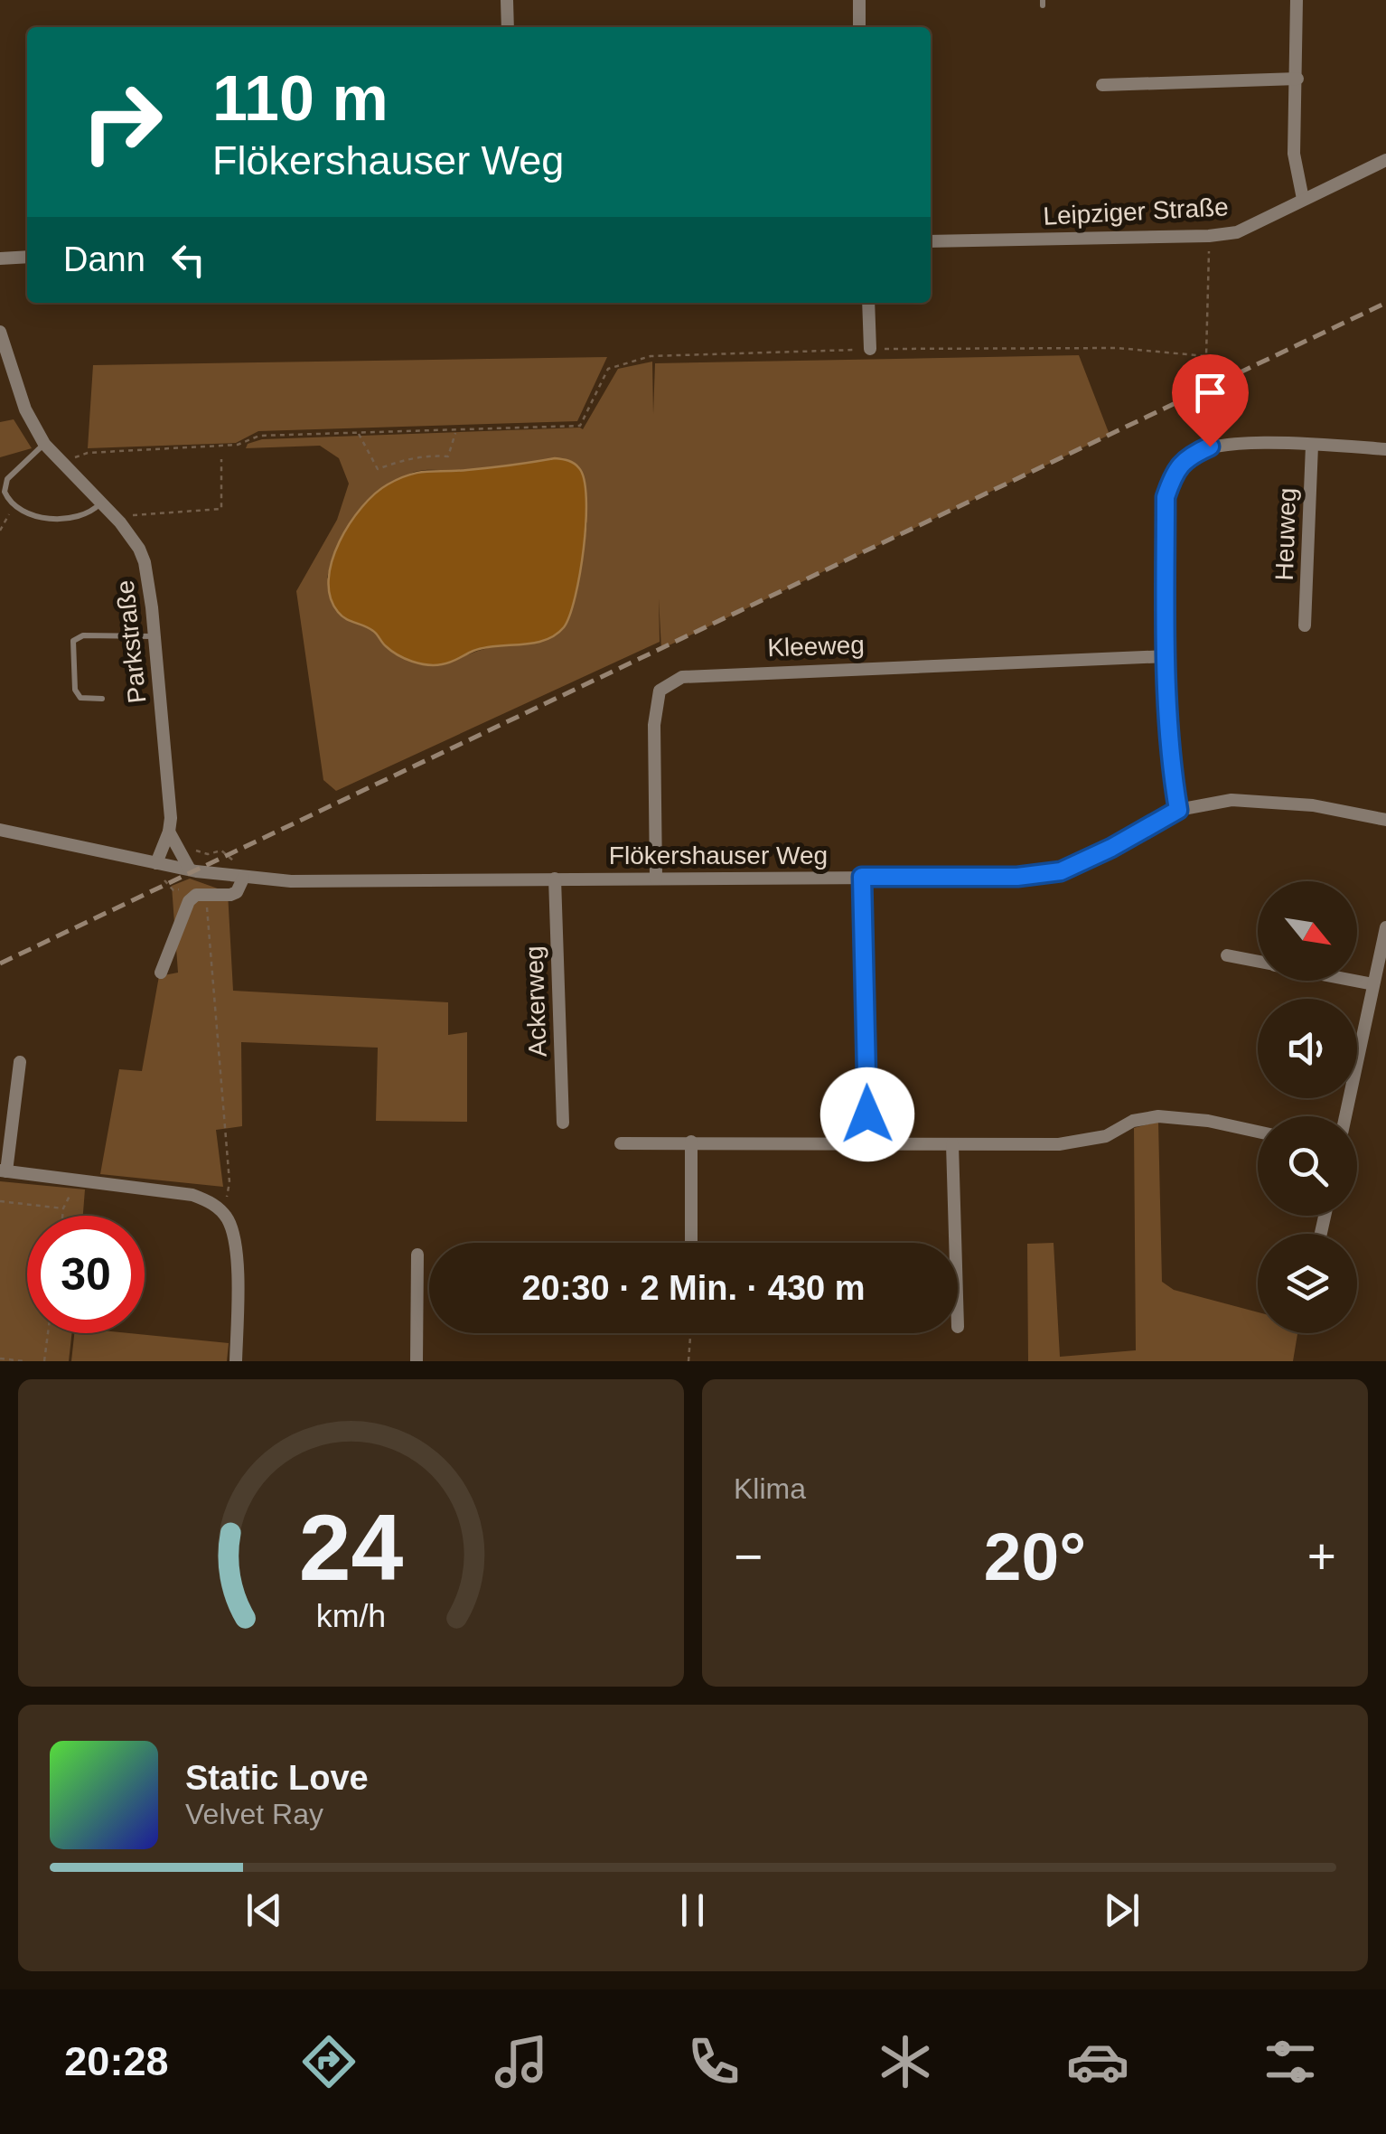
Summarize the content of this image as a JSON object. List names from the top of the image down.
{
  "streets": {
    "street": [
      "Leipziger Straße",
      "Heuweg",
      "Parkstraße",
      "Kleeweg",
      "Flökershauser Weg",
      "Ackerweg"
    ]
  },
  "crossings": [
    ["Parkstraße", "Flökershauser Weg"],
    ["Kleeweg", "Flökershauser Weg"],
    ["Flökershauser Weg", "Ackerweg"]
  ],
  "north": "bottom right",
  "page": {
    "turn": ["110 m", "Flökershauser Weg"],
    "then": "Dann",
    "limit": "30",
    "trip": "20:30 · 2 Min. · 430 m",
    "tile": "Klima",
    "heat": ["−", "20°", "+"],
    "song": ["Static Love", "Velvet Ray"],
    "tabs": "20:28",
    "gauge": ["24", "km/h"]
  }
}
